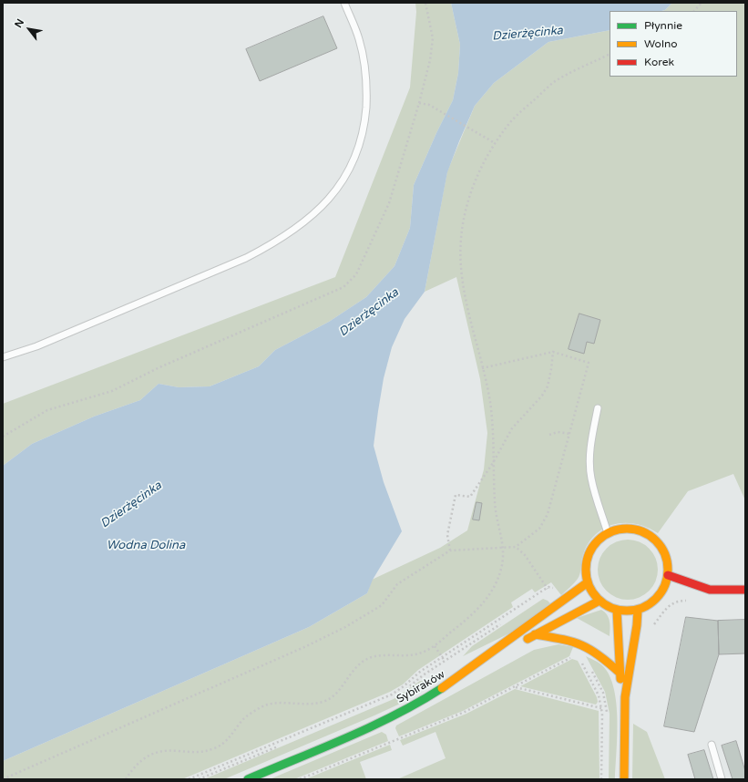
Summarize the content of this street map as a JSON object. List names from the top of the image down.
{
  "streets": {
    "street": ["Sybiraków"]
  },
  "water": ["Dzierżęcinka", "Wodna Dolina"],
  "legend": ["Płynnie", "Wolno", "Korek"],
  "north": "top left"
}
